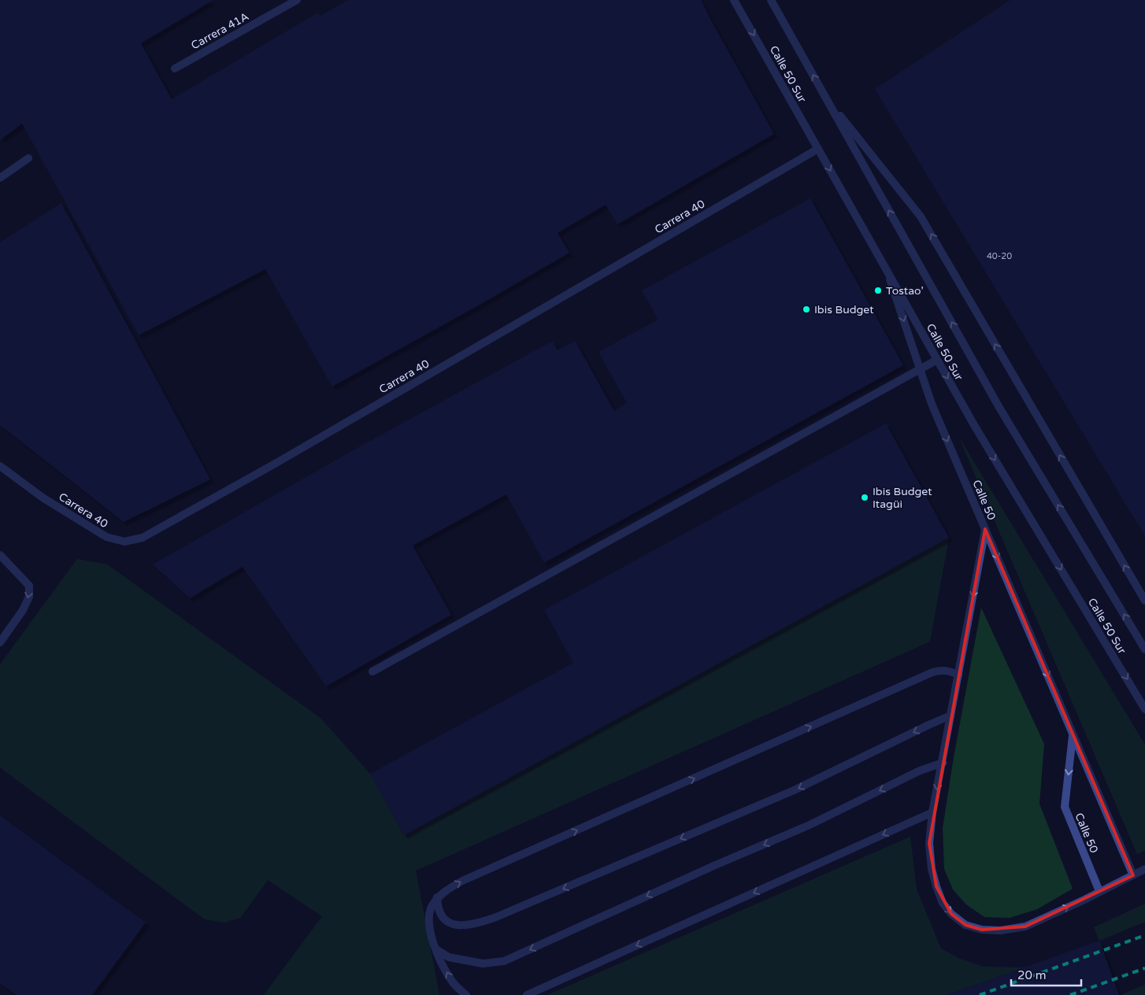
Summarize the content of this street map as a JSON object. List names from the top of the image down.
{
  "streets": {
    "street": [
      "Carrera 41A",
      "Calle 50 Sur",
      "Carrera 40",
      "Calle 50"
    ]
  },
  "crossings": [
    ["Calle 50 Sur", "Carrera 40"],
    ["Calle 50 Sur", "Calle 50"]
  ],
  "places": ["Tostao’", "Ibis Budget", "Ibis Budget Itagüi"],
  "house_numbers": ["40-20"],
  "scale_bar": "20 m"
}
